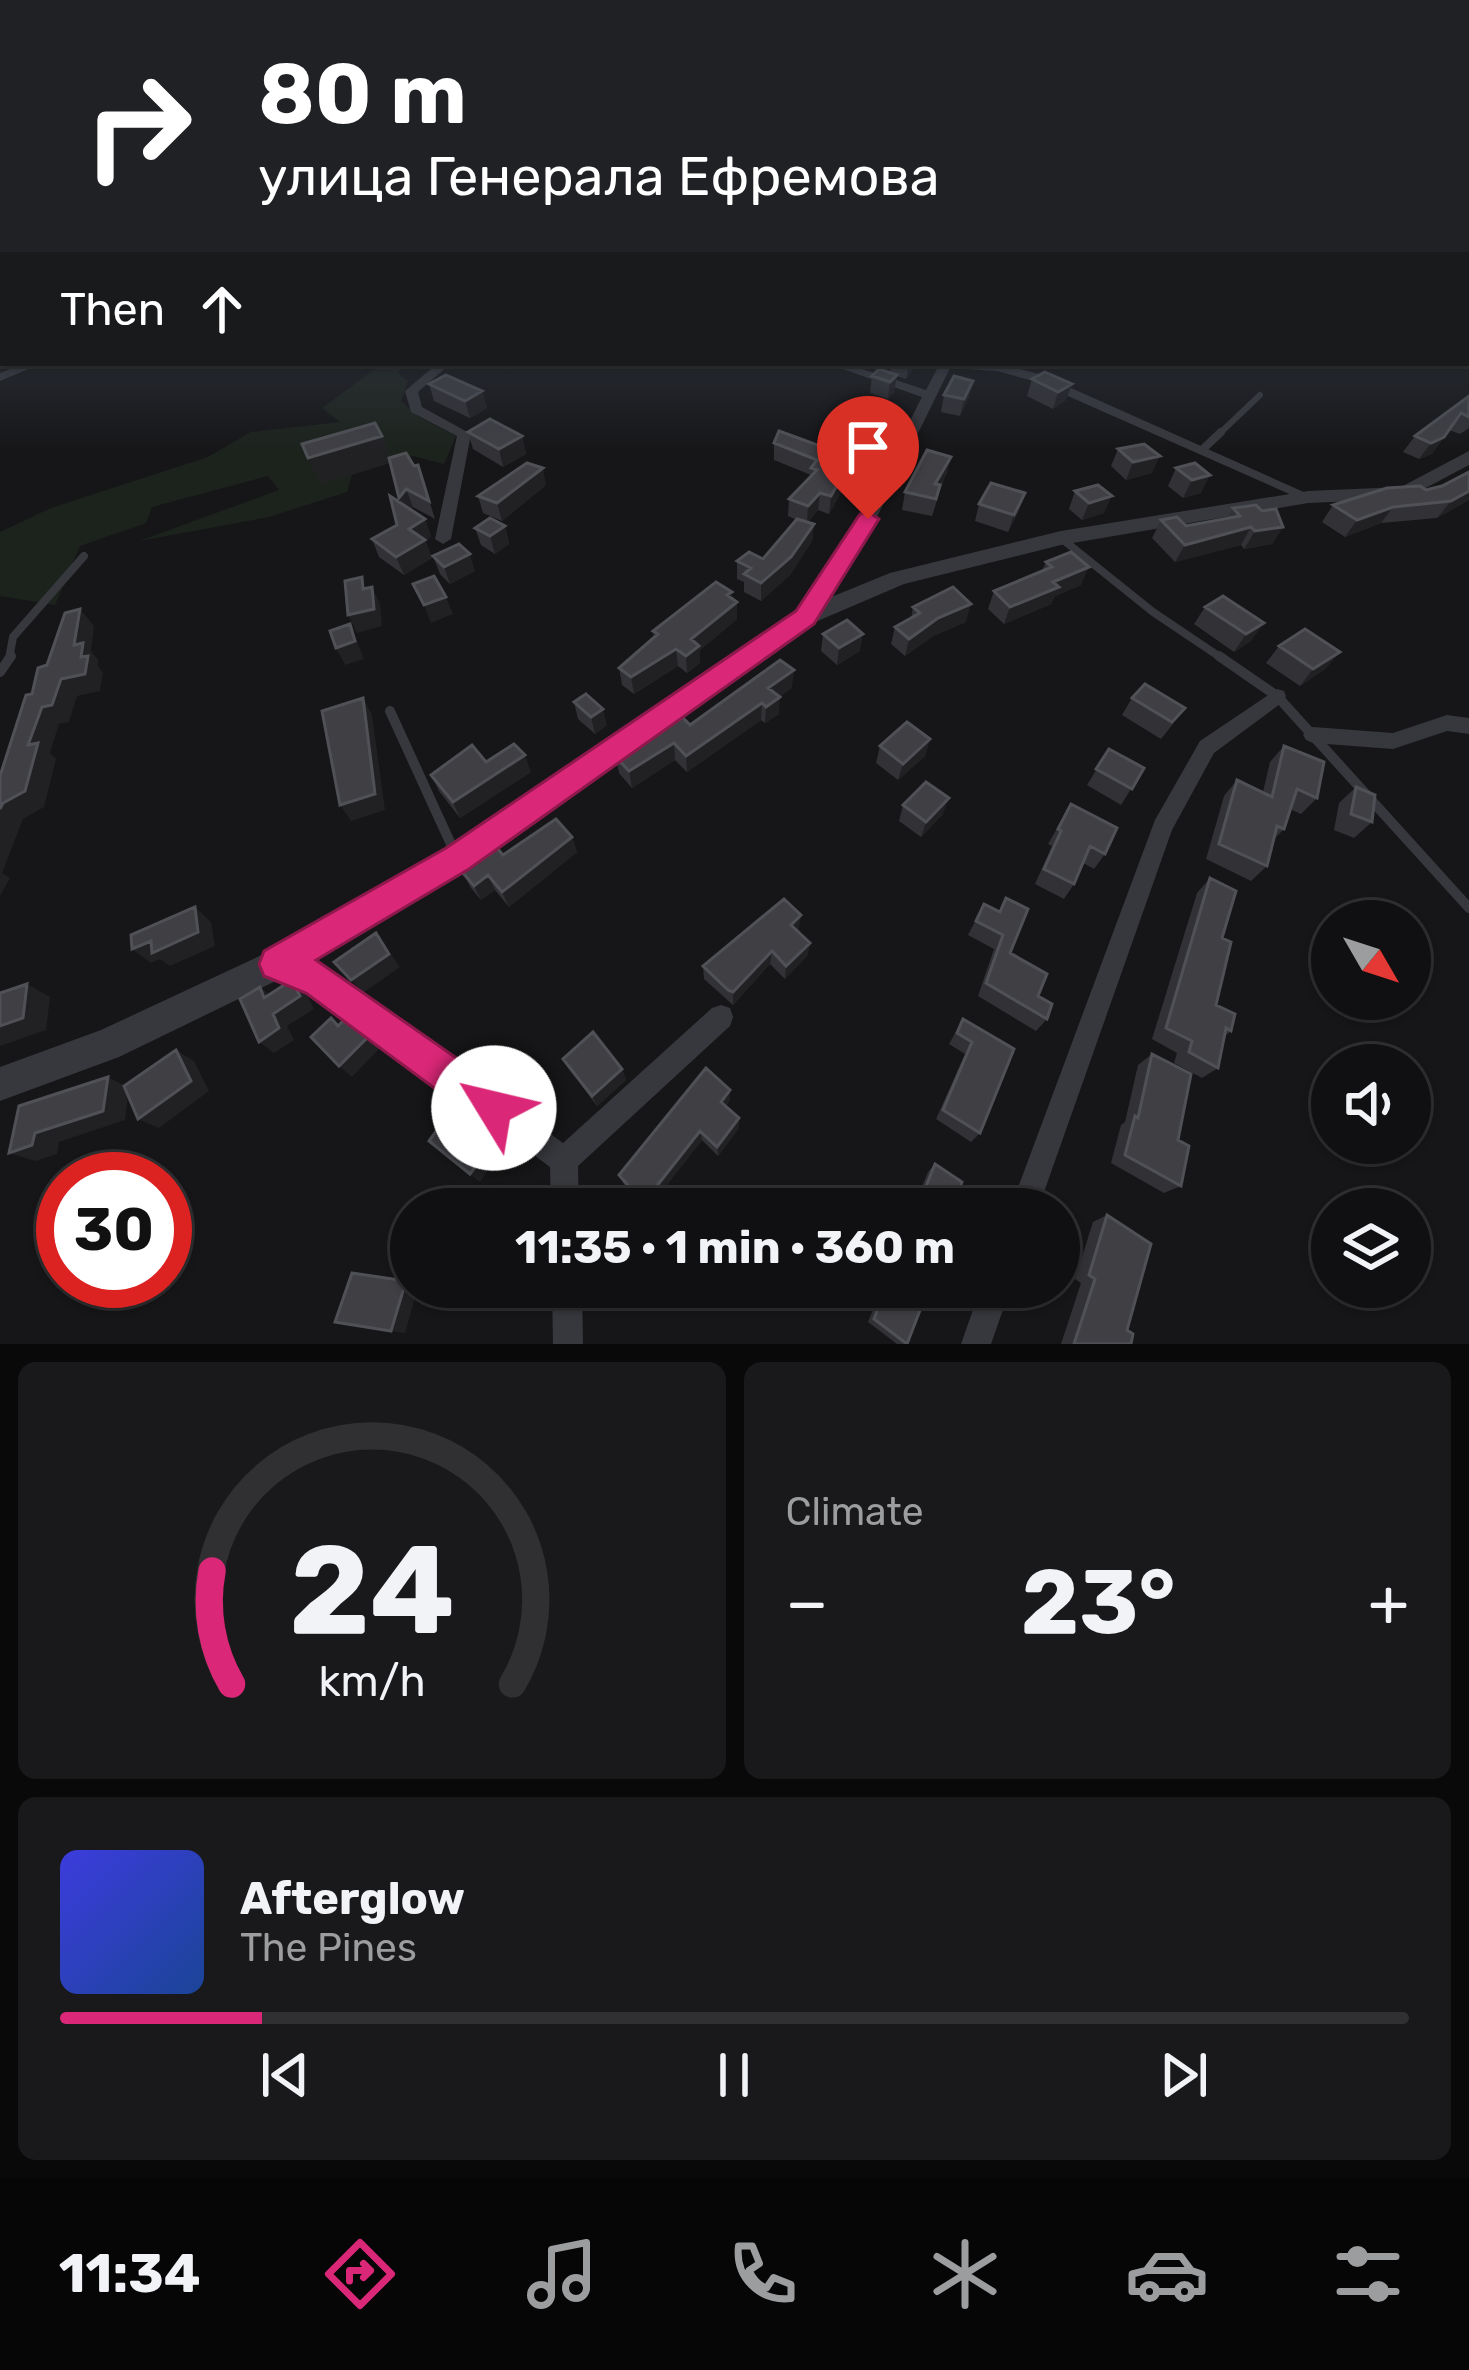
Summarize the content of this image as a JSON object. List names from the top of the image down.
{
  "north": "bottom right",
  "page": {
    "turn": ["80 m", "улица Генерала Ефремова"],
    "then": "Then",
    "limit": "30",
    "trip": "11:35 · 1 min · 360 m",
    "tile": "Climate",
    "heat": ["−", "23°", "+"],
    "song": ["Afterglow", "The Pines"],
    "tabs": "11:34",
    "gauge": ["24", "km/h"]
  }
}
